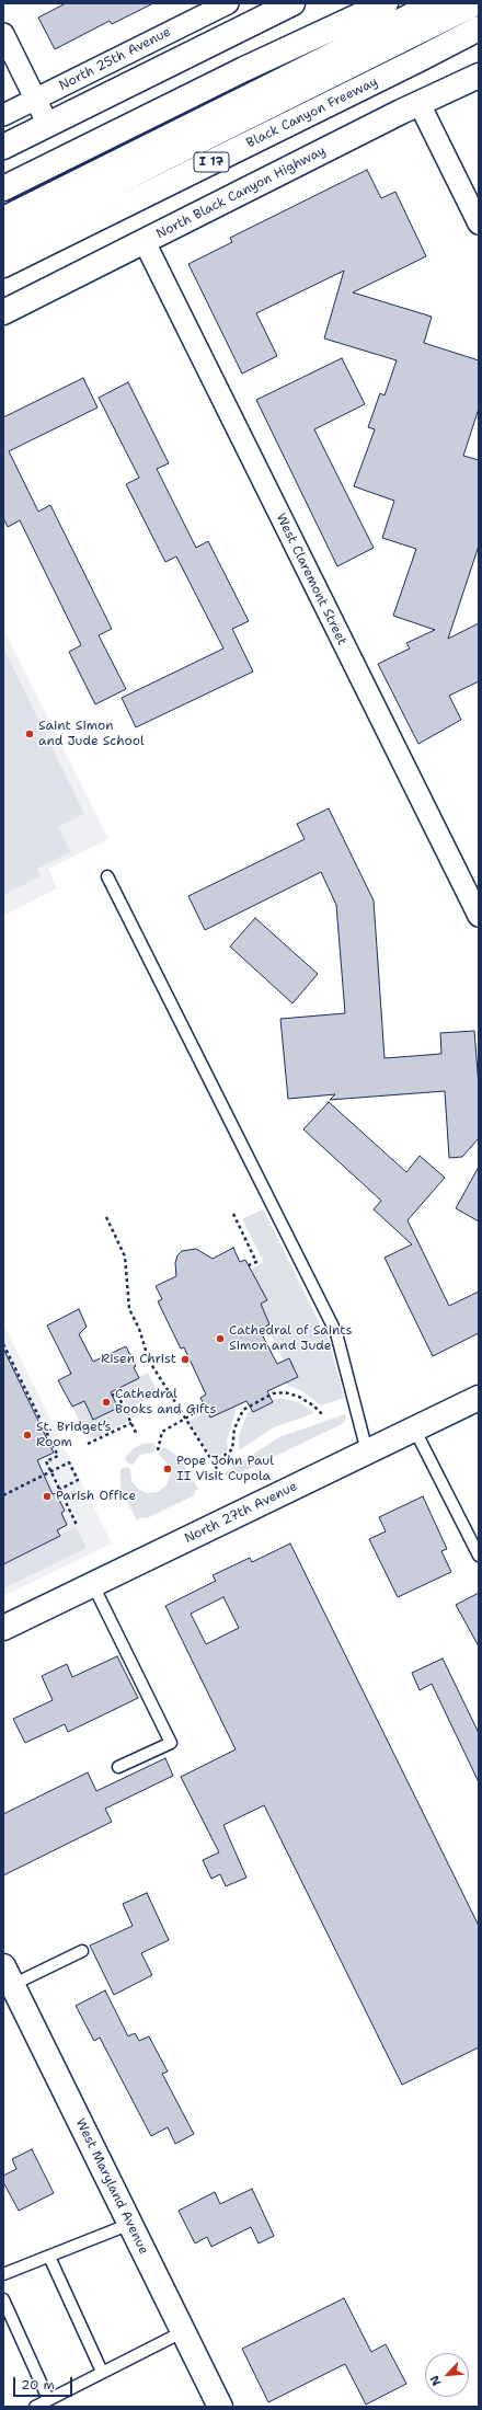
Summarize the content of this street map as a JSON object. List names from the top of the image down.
{
  "streets": {
    "main road": [
      "Black Canyon Freeway",
      "I 17",
      "North Black Canyon Highway",
      "North 27th Avenue",
      "West Maryland Avenue"
    ],
    "street": ["North 25th Avenue", "West Claremont Street"]
  },
  "crossings": [
    ["North Black Canyon Highway", "West Claremont Street"]
  ],
  "places": [
    "Saint Simon and Jude School",
    "Cathedral of Saints Simon and Jude",
    "Risen Christ",
    "Cathedral Books and Gifts",
    "St. Bridget’s Room",
    "Pope John Paul II Visit Cupola",
    "Parish Office"
  ],
  "scale_bar": "20 m",
  "north": "bottom left"
}
